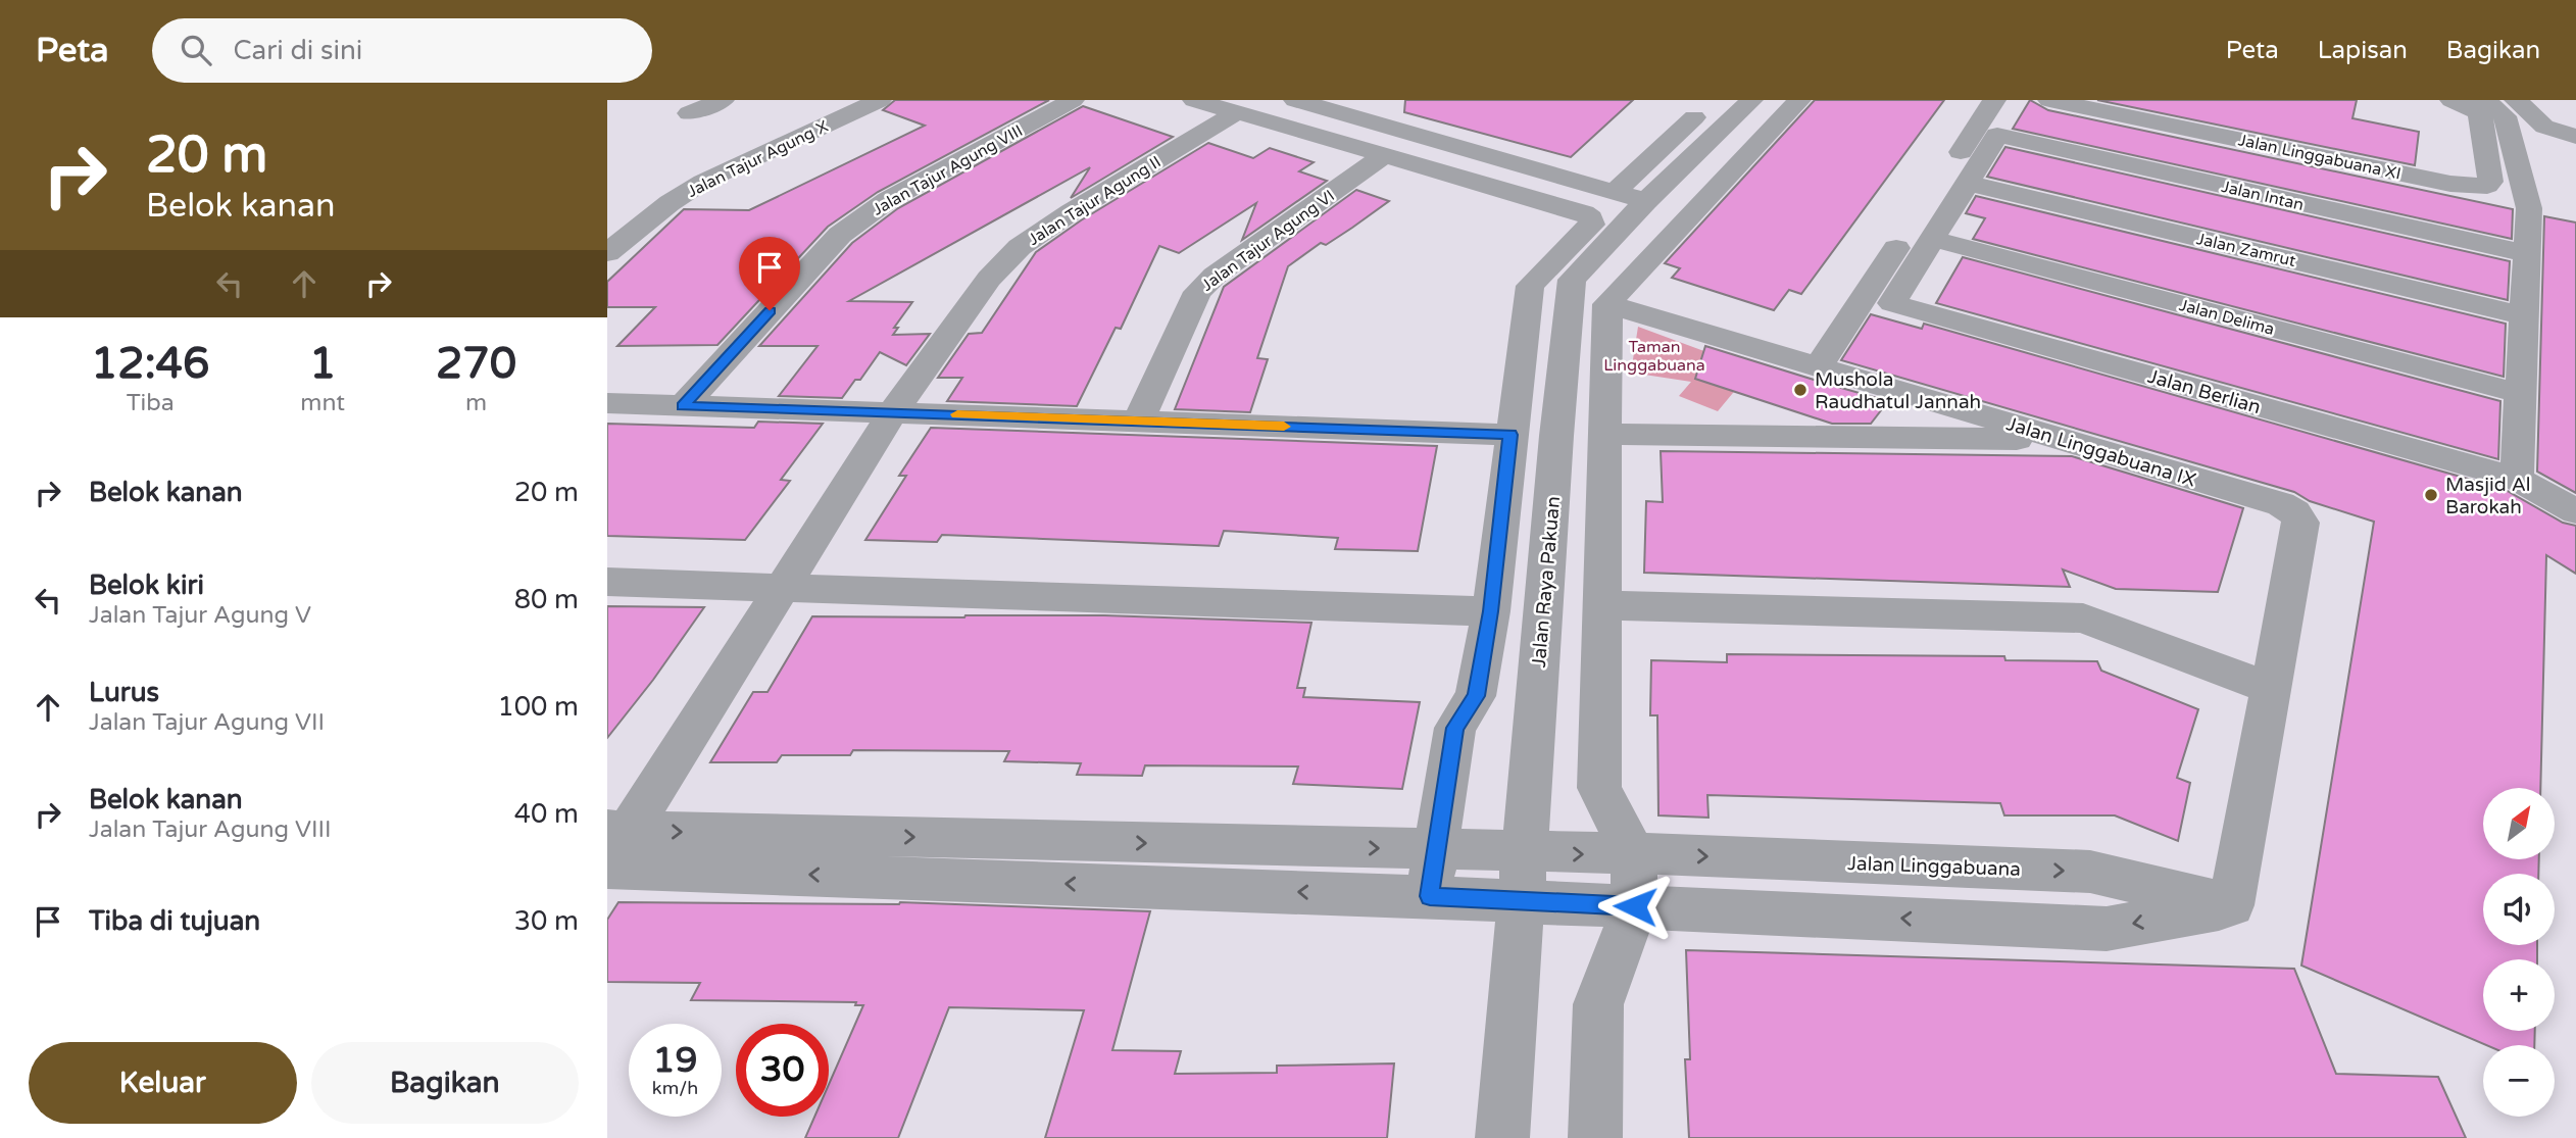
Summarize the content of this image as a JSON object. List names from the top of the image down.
{
  "streets": {
    "street": [
      "Jalan Linggabuana XI",
      "Jalan Tajur Agung X",
      "Jalan Tajur Agung VIII",
      "Jalan Intan",
      "Jalan Tajur Agung II",
      "Jalan Tajur Agung VI",
      "Jalan Zamrut",
      "Jalan Delima",
      "Jalan Berlian",
      "Jalan Linggabuana IX",
      "Jalan Raya Pakuan",
      "Jalan Linggabuana"
    ]
  },
  "crossings": [
    ["Jalan Intan", "Jalan Zamrut"],
    ["Jalan Tajur Agung II", "Jalan Linggabuana"],
    ["Jalan Delima", "Jalan Berlian"],
    ["Jalan Raya Pakuan", "Jalan Linggabuana"]
  ],
  "parks": ["Taman Linggabuana"],
  "places": ["Mushola Raudhatul Jannah", "Masjid Al Barokah"],
  "north": "top right",
  "page": {
    "header": "Peta",
    "search": "Cari di sini",
    "nav": ["Peta", "Lapisan", "Bagikan"],
    "turn": ["20 m", "Belok kanan"],
    "eta": [
      "12:46",
      "Tiba",
      "1",
      "mnt",
      "270",
      "m"
    ],
    "list": [
      {
        "name": "Belok kanan",
        "value": "20 m"
      },
      {
        "name": "Belok kiri",
        "note": "Jalan Tajur Agung V",
        "value": "80 m"
      },
      {
        "name": "Lurus",
        "note": "Jalan Tajur Agung VII",
        "value": "100 m"
      },
      {
        "name": "Belok kanan",
        "note": "Jalan Tajur Agung VIII",
        "value": "40 m"
      },
      {
        "name": "Tiba di tujuan",
        "value": "30 m"
      }
    ],
    "map_buttons": ["+", "−"],
    "speed": "19 km/h",
    "limit": "30",
    "buttons": ["Keluar", "Bagikan"]
  }
}
